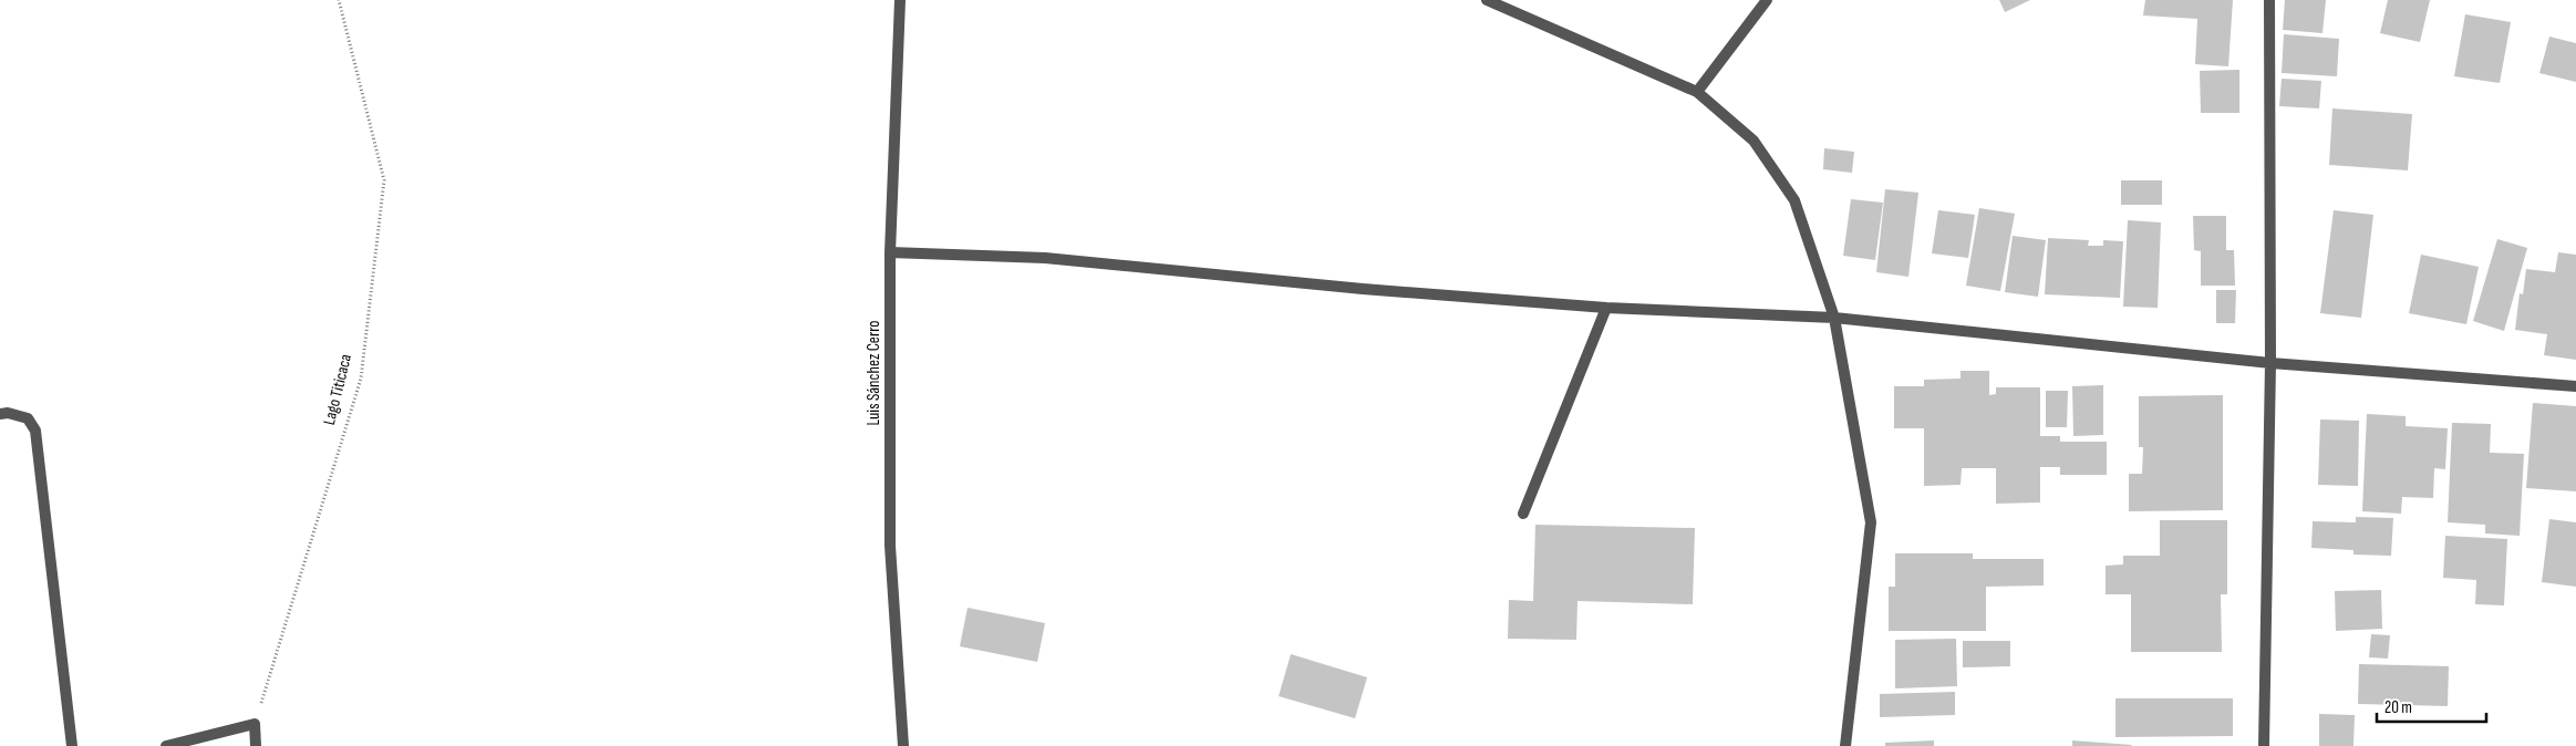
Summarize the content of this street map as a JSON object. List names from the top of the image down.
{
  "streets": {
    "street": ["Luis Sánchez Cerro"],
    "path": ["Lago Titicaca"]
  },
  "scale_bar": "20 m"
}
